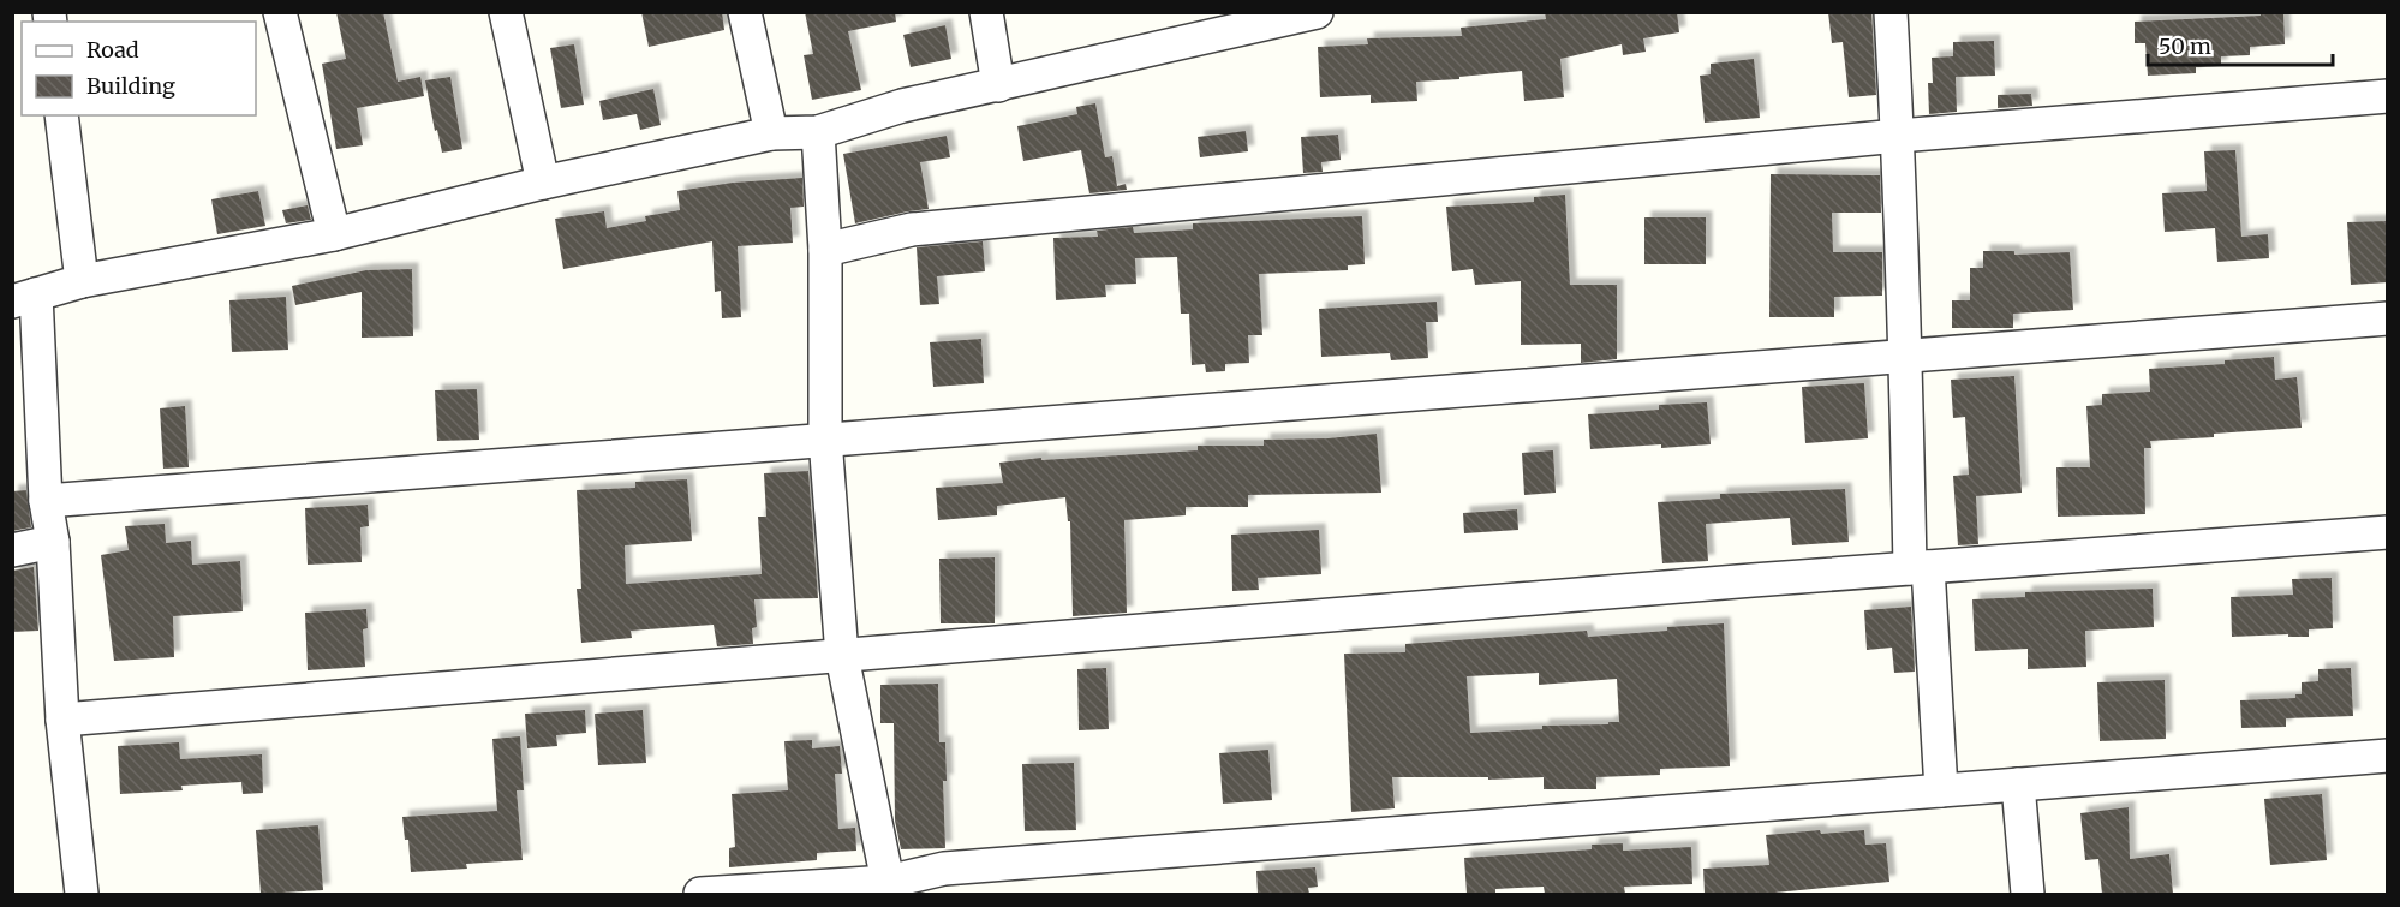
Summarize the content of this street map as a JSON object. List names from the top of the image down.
{
  "legend": ["Road", "Building"],
  "scale_bar": "50 m"
}
